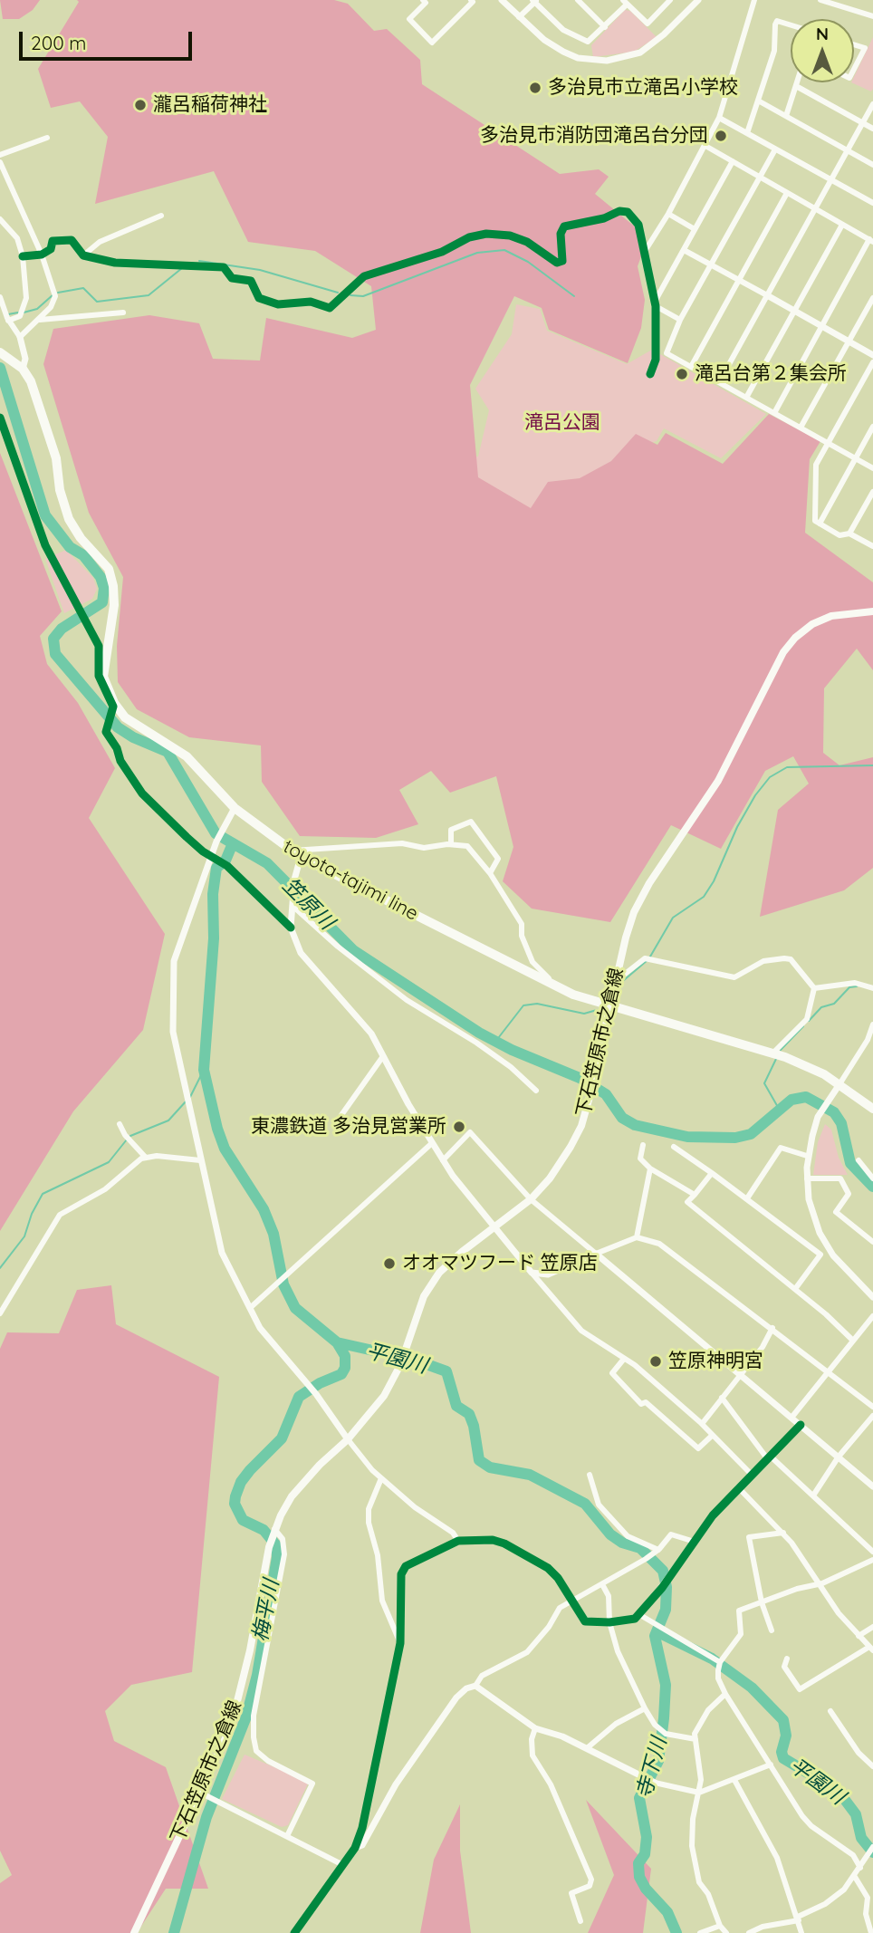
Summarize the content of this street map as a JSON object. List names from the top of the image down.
{
  "streets": {
    "main road": ["toyota-tajimi line", "下石笠原市之倉線"]
  },
  "crossings": [
    ["toyota-tajimi line", "下石笠原市之倉線"]
  ],
  "water": [
    "笠原川",
    "平園川",
    "梅平川",
    "寺下川"
  ],
  "parks": ["滝呂公園"],
  "places": [
    "多治見市立滝呂小学校",
    "瀧呂稲荷神社",
    "多治見市消防団滝呂台分団",
    "滝呂台第２集会所",
    "東濃鉄道 多治見営業所",
    "オオマツフード 笠原店",
    "笠原神明宮"
  ],
  "scale_bar": "200 m",
  "north": "top"
}
